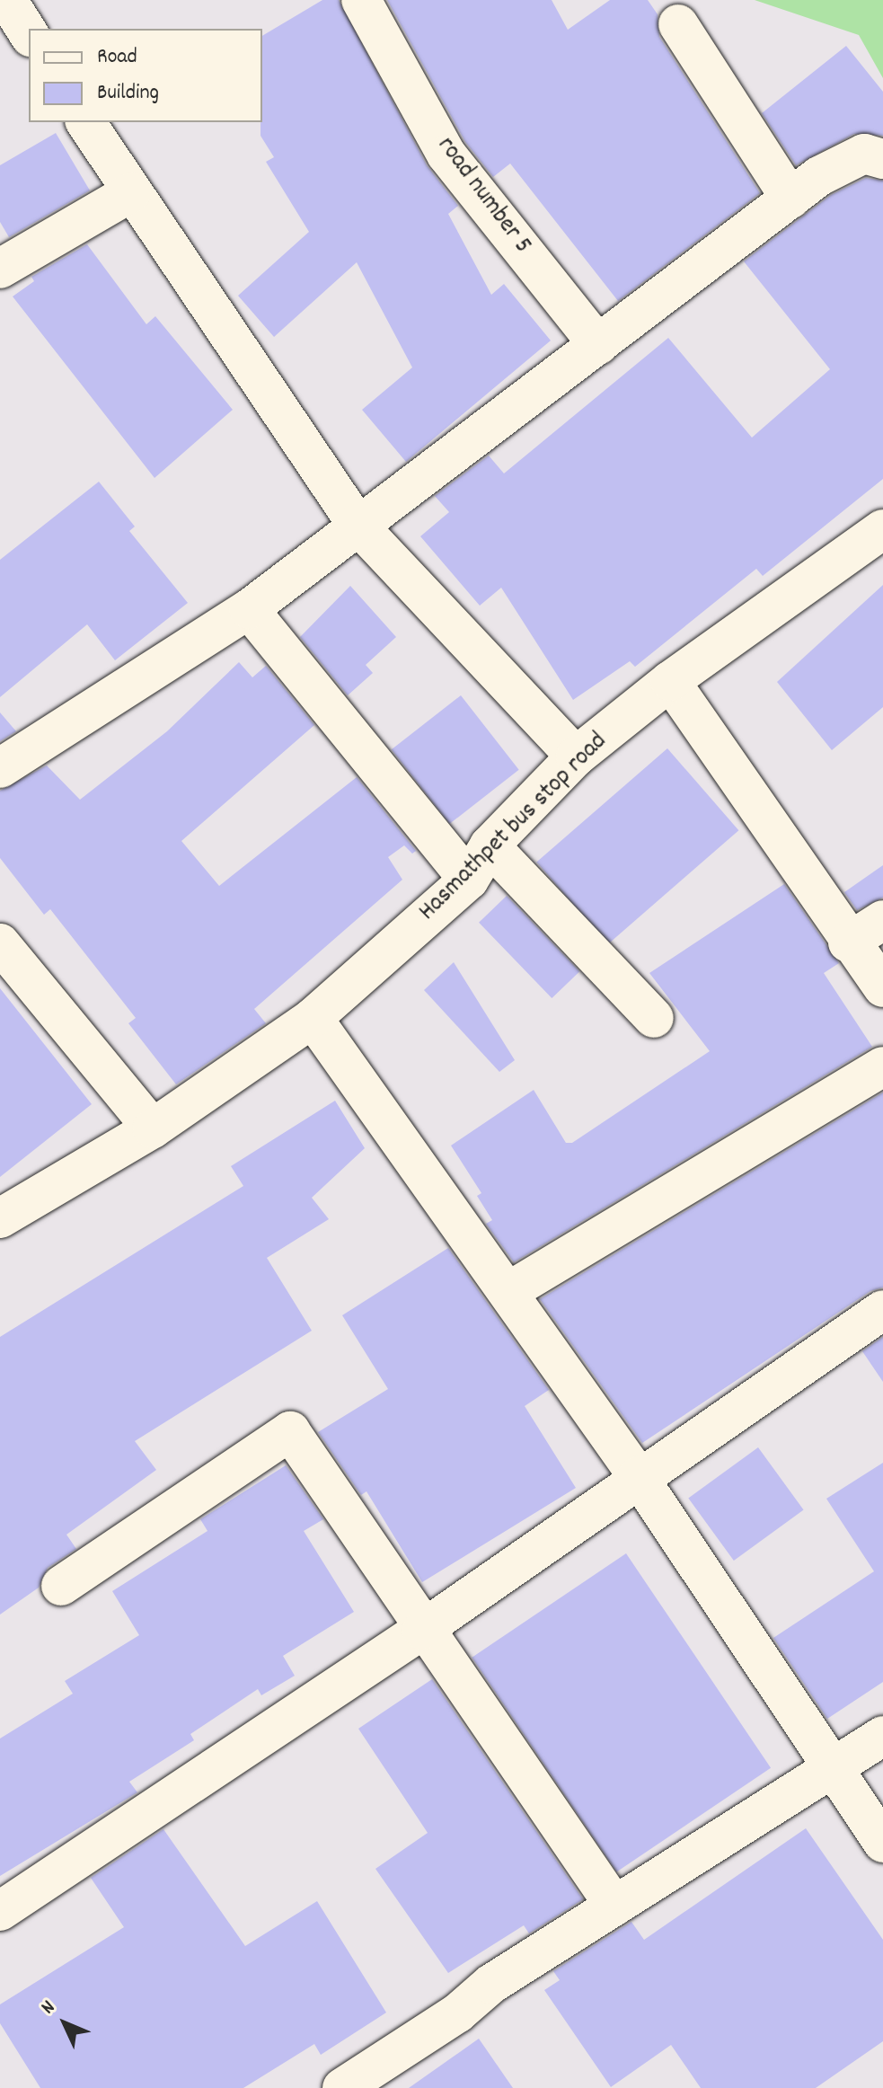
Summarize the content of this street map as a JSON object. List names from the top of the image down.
{
  "streets": {
    "street": ["road number 5", "Hasmathpet bus stop road"]
  },
  "legend": ["Road", "Building"],
  "north": "top left"
}
